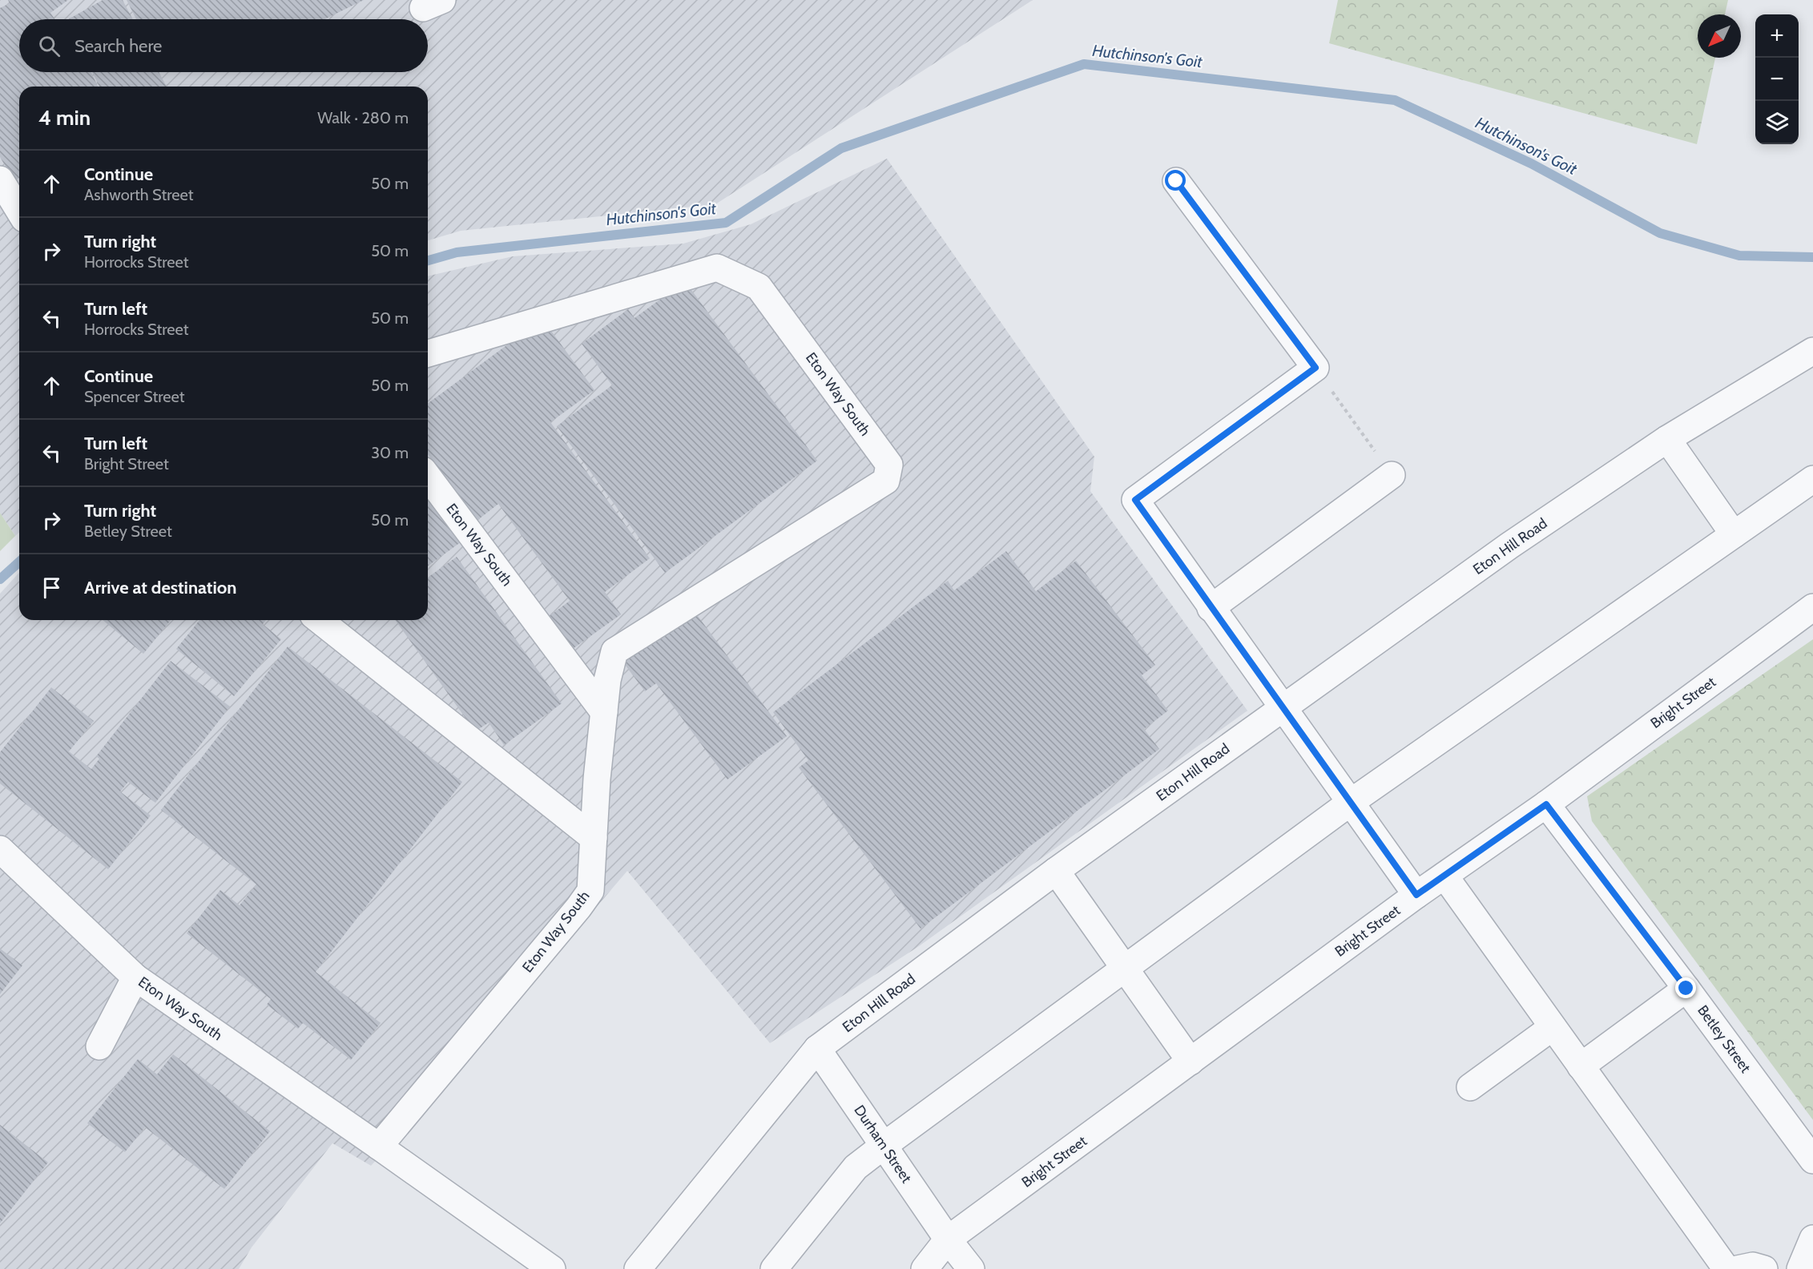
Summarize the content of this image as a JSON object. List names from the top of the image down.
{
  "streets": {
    "street": [
      "Eton Way South",
      "Eton Hill Road",
      "Bright Street",
      "Betley Street",
      "Durham Street"
    ]
  },
  "crossings": [
    ["Eton Hill Road", "Durham Street"],
    ["Bright Street", "Betley Street"],
    ["Bright Street", "Durham Street"]
  ],
  "water": ["Hutchinson's Goit"],
  "north": "bottom left",
  "page": {
    "map_buttons": ["+", "−"],
    "search": "Search here",
    "heading": ["4 min", "Walk · 280 m"],
    "list": [
      ["Continue", "Ashworth Street", "50 m"],
      ["Turn right", "Horrocks Street", "50 m"],
      ["Turn left", "Horrocks Street", "50 m"],
      ["Continue", "Spencer Street", "50 m"],
      ["Turn left", "Bright Street", "30 m"],
      ["Turn right", "Betley Street", "50 m"],
      "Arrive at destination"
    ]
  }
}
